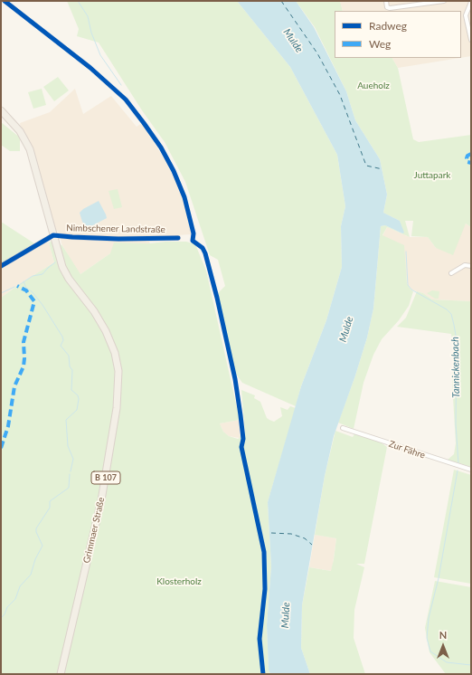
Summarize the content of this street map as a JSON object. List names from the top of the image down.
{
  "streets": {
    "main road": ["Nimbschener Landstraße", "B 107", "Grimmaer Straße"],
    "street": ["Zur Fähre"]
  },
  "crossings": [
    ["Nimbschener Landstraße", "Grimmaer Straße"]
  ],
  "water": ["Mulde", "Tannickenbach"],
  "parks": ["Aueholz", "Juttapark", "Klosterholz"],
  "legend": ["Radweg", "Weg"],
  "north": "top"
}
